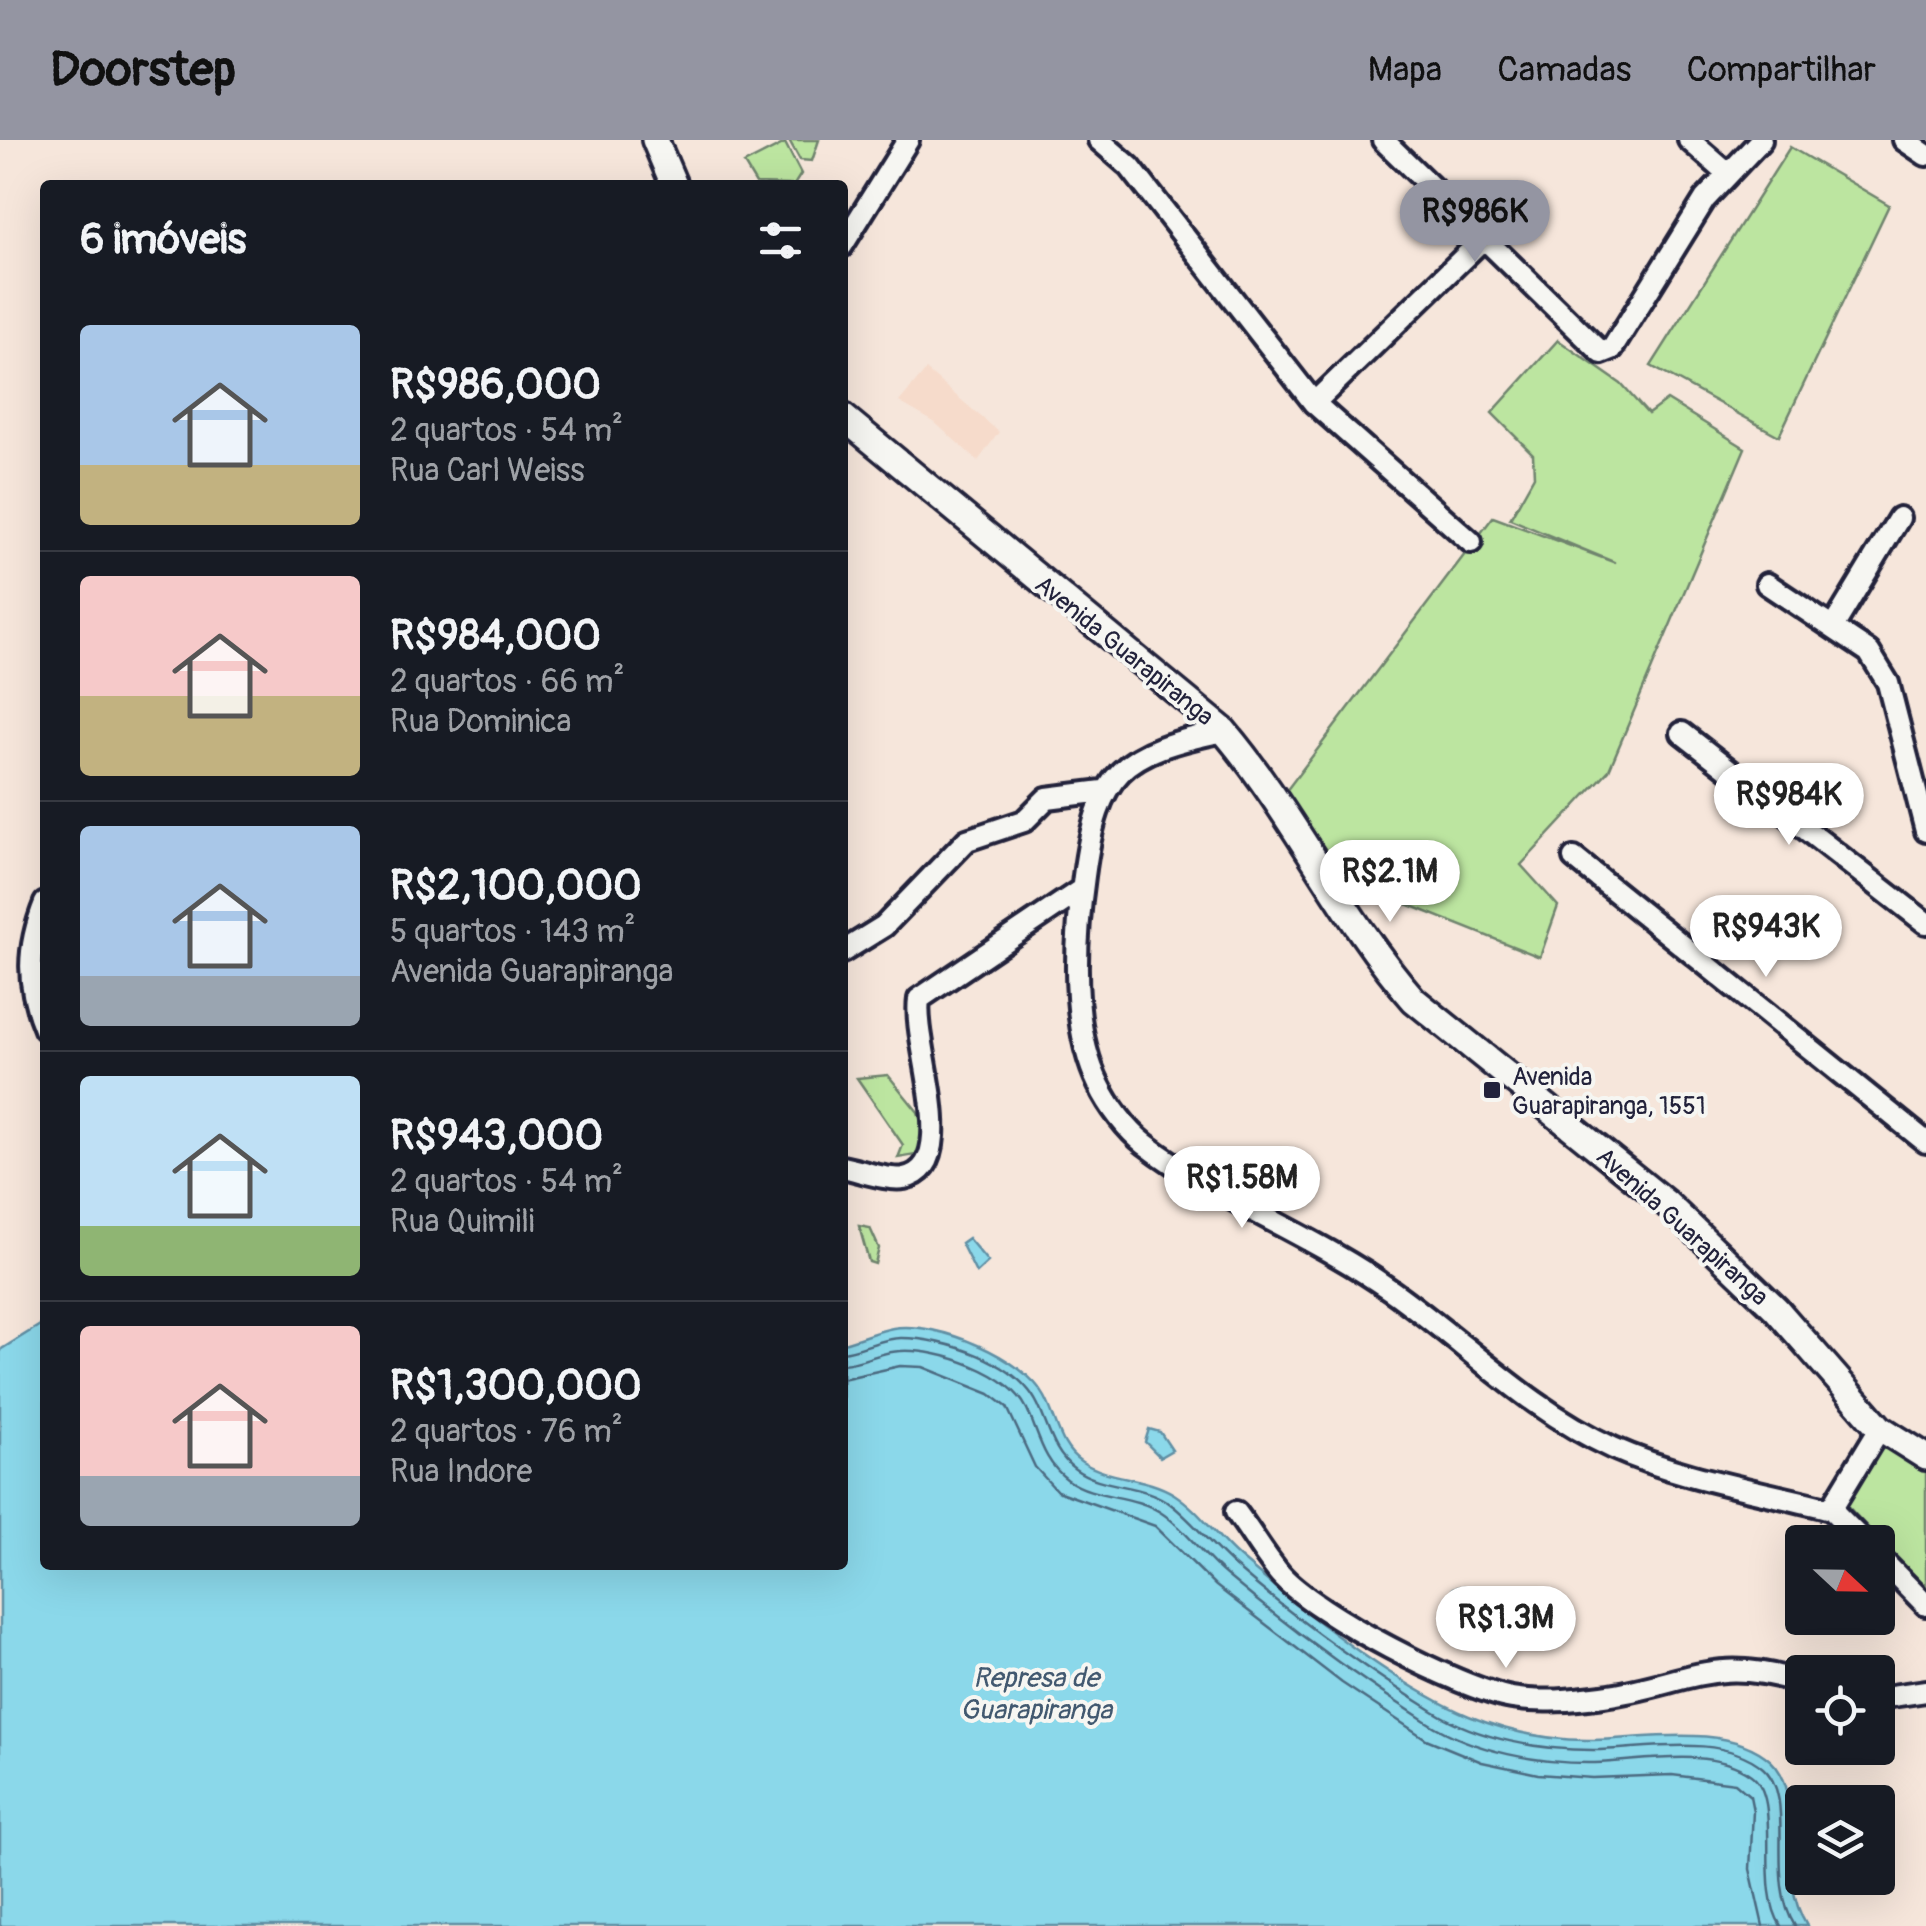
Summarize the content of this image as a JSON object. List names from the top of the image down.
{
  "streets": {
    "main road": ["Avenida Guarapiranga"]
  },
  "water": ["Represa de Guarapiranga"],
  "places": {
    "transit": ["Avenida Guarapiranga, 1551"]
  },
  "north": "right",
  "page": {
    "header": "Doorstep",
    "nav": ["Mapa", "Camadas", "Compartilhar"],
    "price": [
      "R$986K",
      "R$984K",
      "R$2.1M",
      "R$943K",
      "R$1.58M",
      "R$1.3M"
    ],
    "heading": "6 imóveis",
    "list": [
      {
        "name": "R$986,000",
        "note": "2 quartos · 54 m² · Rua Carl Weiss"
      },
      {
        "name": "R$984,000",
        "note": "2 quartos · 66 m² · Rua Dominica"
      },
      {
        "name": "R$2,100,000",
        "note": "5 quartos · 143 m² · Avenida Guarapiranga"
      },
      {
        "name": "R$943,000",
        "note": "2 quartos · 54 m² · Rua Quimili"
      },
      {
        "name": "R$1,300,000",
        "note": "2 quartos · 76 m² · Rua Indore"
      }
    ]
  }
}
